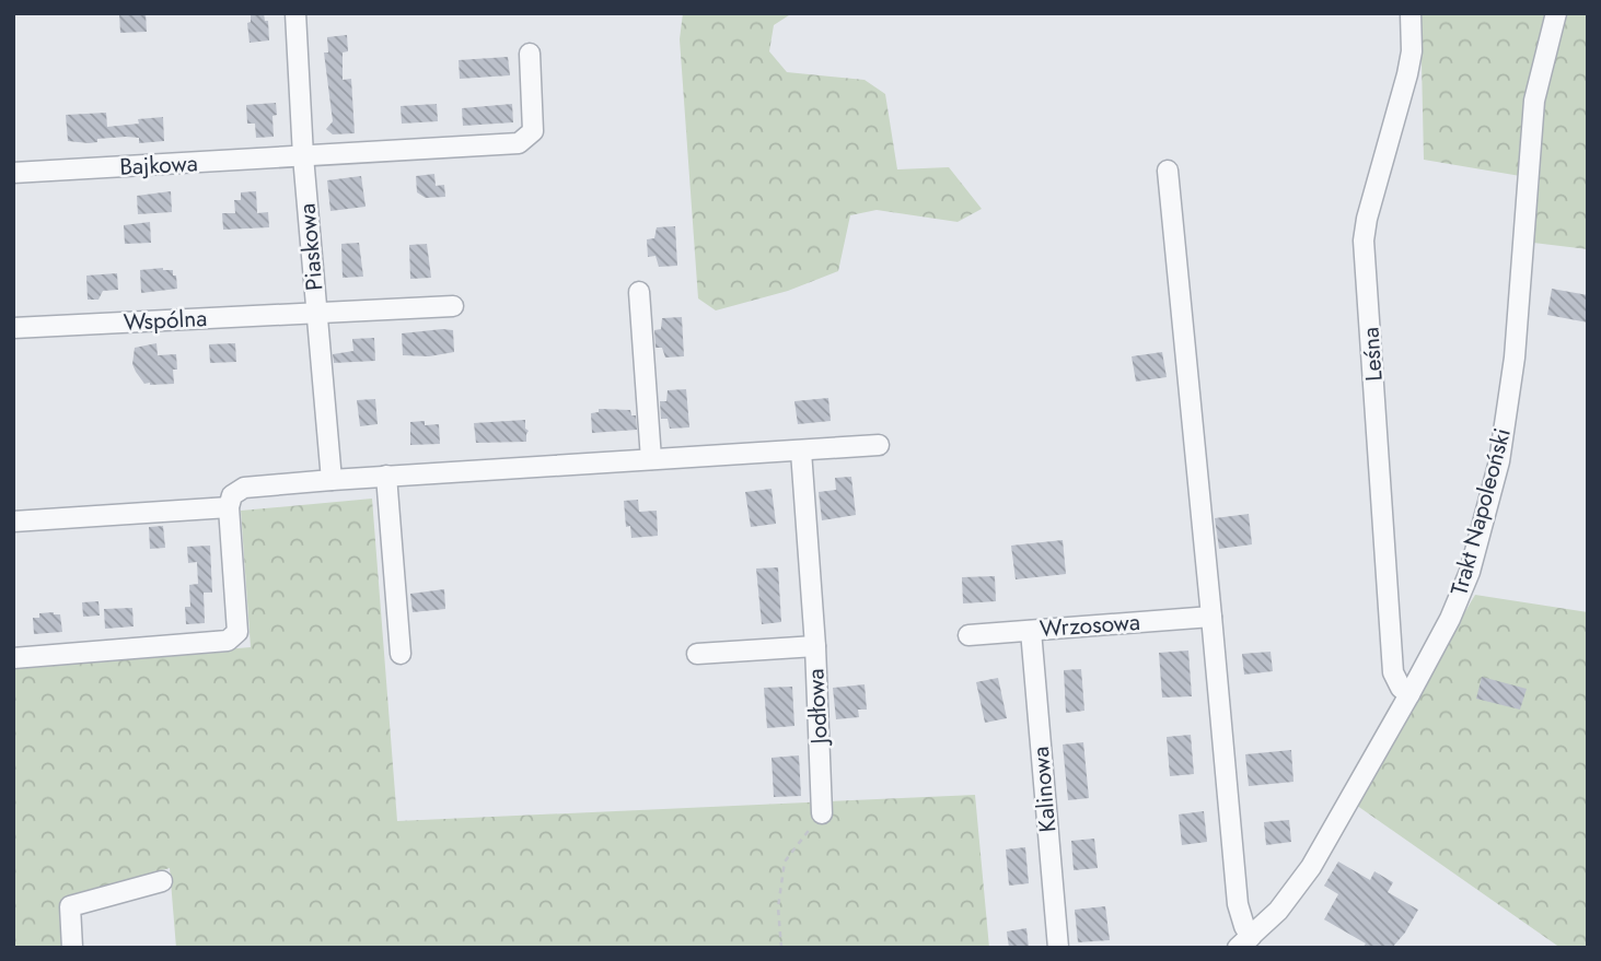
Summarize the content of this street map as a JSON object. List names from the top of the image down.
{
  "streets": {
    "street": [
      "Bajkowa",
      "Piaskowa",
      "Wspólna",
      "Leśna",
      "Trakt Napoleoński",
      "Wrzosowa",
      "Jodłowa",
      "Kalinowa"
    ]
  },
  "crossings": [
    ["Bajkowa", "Piaskowa"],
    ["Piaskowa", "Wspólna"],
    ["Leśna", "Trakt Napoleoński"],
    ["Wrzosowa", "Kalinowa"]
  ]
}
